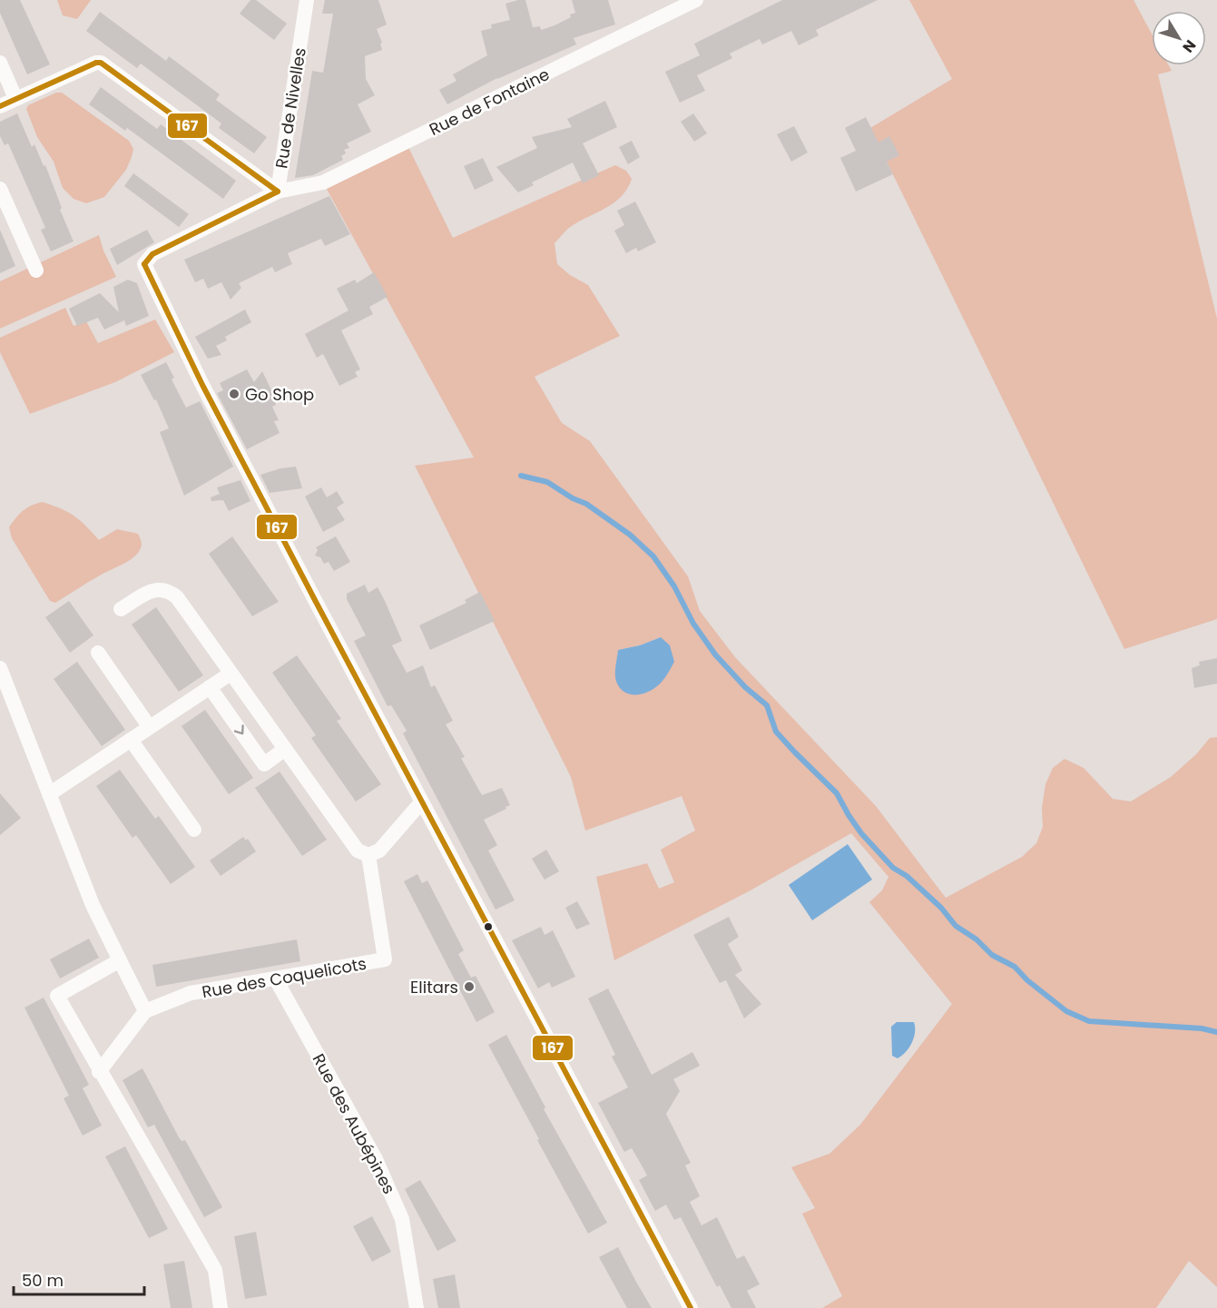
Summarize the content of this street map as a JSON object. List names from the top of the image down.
{
  "streets": {
    "street": [
      "Rue de Fontaine",
      "Rue de Nivelles",
      "Rue des Coquelicots",
      "Rue des Aubépines"
    ]
  },
  "crossings": [
    ["Rue de Fontaine", "Rue de Nivelles"],
    ["Rue des Coquelicots", "Rue des Aubépines"]
  ],
  "places": ["Go Shop", "Elitars"],
  "lines": ["transit line 167"],
  "scale_bar": "50 m",
  "north": "bottom right"
}
